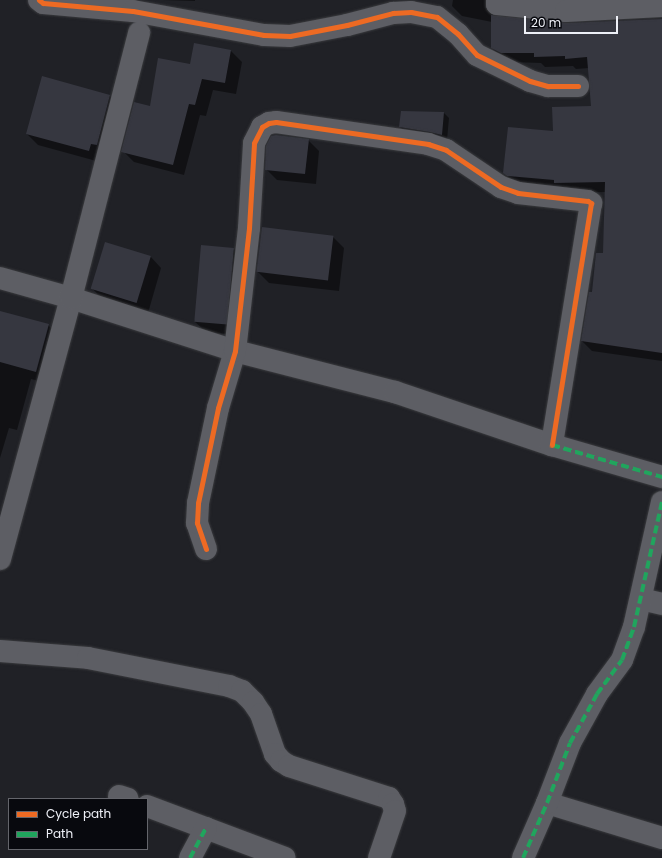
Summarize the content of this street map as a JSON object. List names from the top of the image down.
{
  "legend": ["Cycle path", "Path"],
  "scale_bar": "20 m"
}
